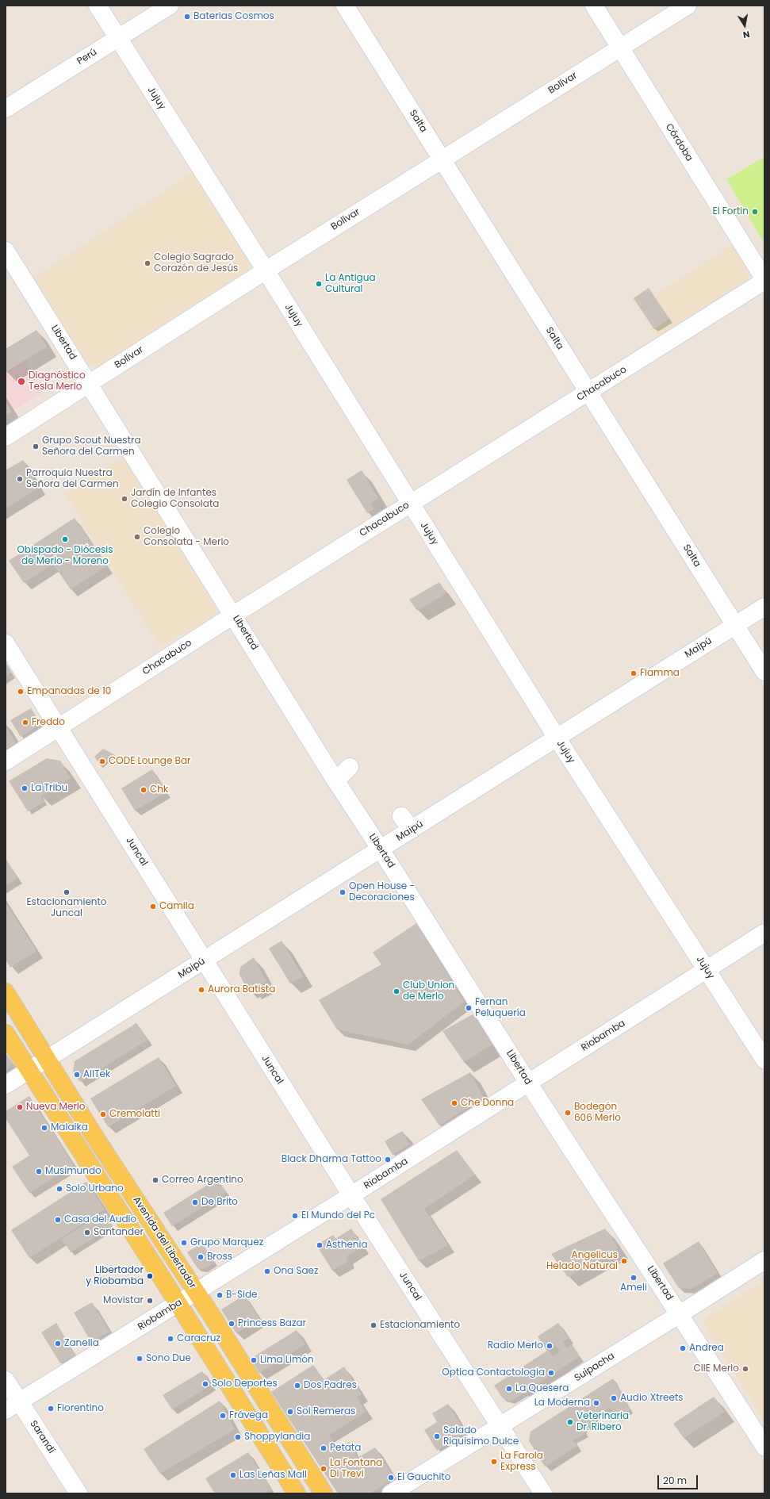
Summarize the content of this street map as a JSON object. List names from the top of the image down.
{
  "streets": {
    "main road": ["Avenida del Libertador"],
    "street": [
      "Perú",
      "Bolívar",
      "Jujuy",
      "Salta",
      "Córdoba",
      "Libertad",
      "Chacabuco",
      "Maipú",
      "Juncal",
      "Riobamba",
      "Suipacha",
      "Sarandí"
    ]
  },
  "crossings": [
    ["Perú", "Jujuy"],
    ["Bolívar", "Jujuy"],
    ["Bolívar", "Salta"],
    ["Bolívar", "Córdoba"],
    ["Bolívar", "Libertad"],
    ["Jujuy", "Chacabuco"],
    ["Jujuy", "Maipú"],
    ["Jujuy", "Riobamba"],
    ["Salta", "Chacabuco"],
    ["Salta", "Maipú"],
    ["Córdoba", "Chacabuco"],
    ["Libertad", "Chacabuco"],
    ["Libertad", "Maipú"],
    ["Libertad", "Riobamba"],
    ["Libertad", "Suipacha"],
    ["Chacabuco", "Juncal"],
    ["Maipú", "Juncal"],
    ["Maipú", "Avenida del Libertador"],
    ["Juncal", "Riobamba"],
    ["Juncal", "Suipacha"],
    ["Riobamba", "Avenida del Libertador"],
    ["Riobamba", "Sarandí"]
  ],
  "places": [
    "Baterias Cosmos",
    "El Fortin",
    "Colegio Sagrado Corazón de Jesús",
    "La Antigua Cultural",
    "Diagnóstico Tesla Merlo",
    "Grupo Scout Nuestra Señora del Carmen",
    "Parroquia Nuestra Señora del Carmen",
    "Jardín de Infantes Colegio Consolata",
    "Colegio Consolata - Merlo",
    "Obispado - Diócesis de Merlo - Moreno",
    "Fiamma",
    "Empanadas de 10",
    "Freddo",
    "CODE Lounge Bar",
    "La Tribu",
    "Chk",
    "Estacionamiento Juncal",
    "Open House - Decoraciones",
    "Camila",
    "Aurora Batista",
    "Club Union de Merlo",
    "Fernan Peluquería",
    "AllTek",
    "Che Donna",
    "Nueva Merlo",
    "Bodegón 606 Merlo",
    "Cremolatti",
    "Malaika",
    "Black Dharma Tattoo",
    "Musimundo",
    "Correo Argentino",
    "Solo Urbano",
    "De Brito",
    "El Mundo del Pc",
    "Casa del Audio",
    "Santander",
    "Grupo Marquez",
    "Asthenia",
    "Bross",
    "Angelicus Helado Natural",
    "Ona Saez",
    "Libertador y Riobamba",
    "Ameli",
    "B-Side",
    "Movistar",
    "Princess Bazar",
    "Estacionamiento",
    "Caracruz",
    "Zanella",
    "Radio Merlo",
    "Andrea",
    "Sono Due",
    "Lima Limón",
    "CIIE Merlo",
    "Optica Contactologia",
    "Solo Deportes",
    "Dos Padres",
    "La Quesera",
    "Audio Xtreets",
    "La Moderna",
    "Fiorentino",
    "Sol Remeras",
    "Frávega",
    "Veterinaria Dr. Ribero",
    "Salado Riquisimo Dulce",
    "Shoppylandia",
    "Petata",
    "La Farola Express",
    "La Fontana Di Trevi",
    "Las Leñas Mall",
    "El Gauchito"
  ],
  "scale_bar": "20 m",
  "north": "bottom"
}
